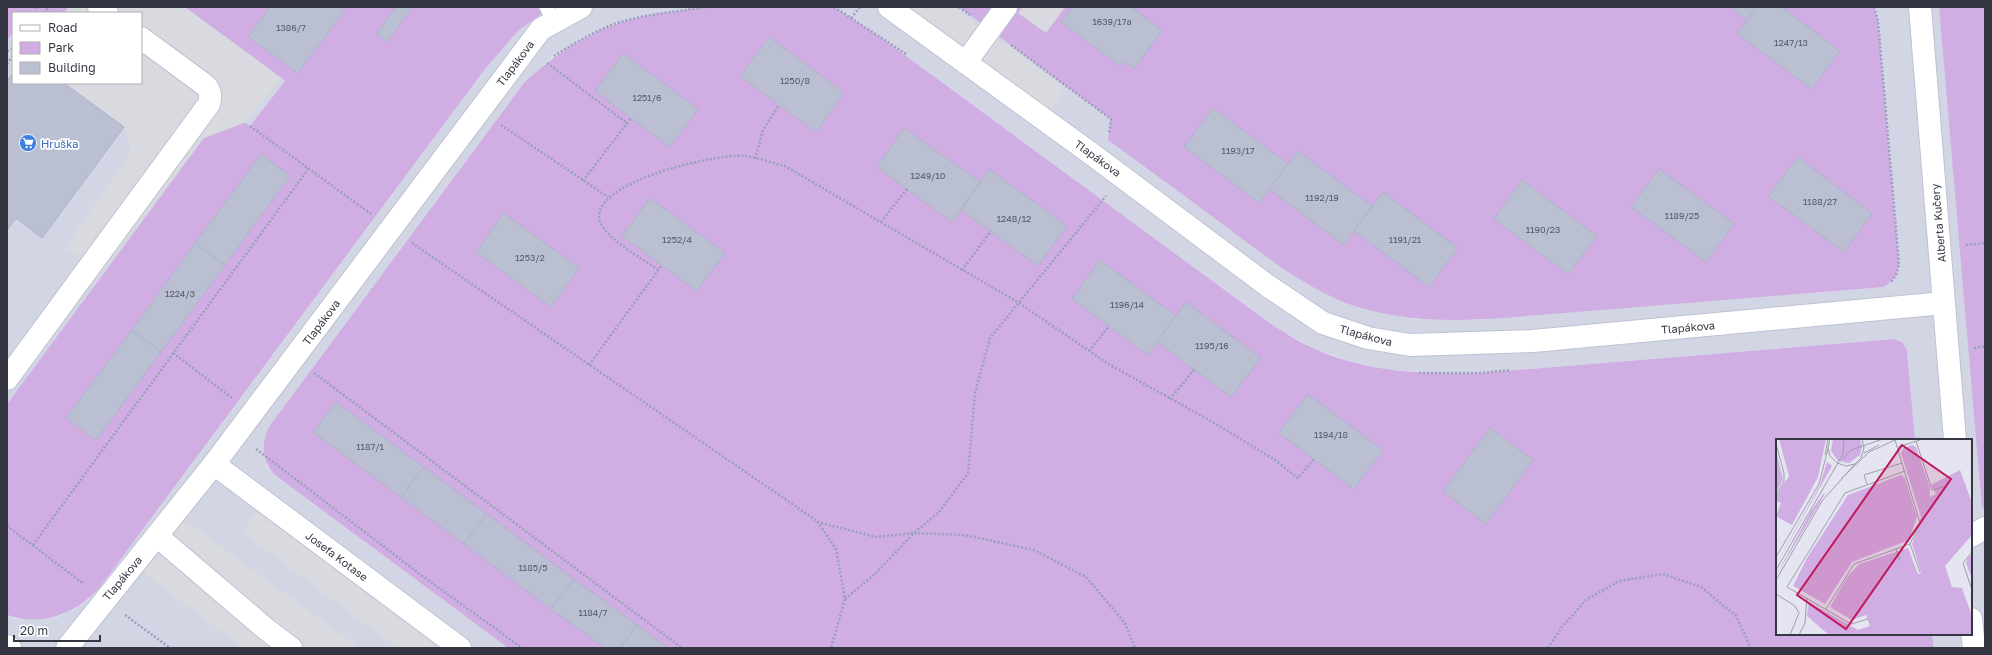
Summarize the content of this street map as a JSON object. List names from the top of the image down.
{
  "streets": {
    "street": ["Tlapákova", "Alberta Kučery", "Josefa Kotase"]
  },
  "crossings": [
    ["Tlapákova", "Alberta Kučery"],
    ["Tlapákova", "Josefa Kotase"]
  ],
  "places": {
    "supermarket": ["Hruška"]
  },
  "house_numbers": [
    "1639/17a",
    "1386/7",
    "1247/13",
    "1250/8",
    "1251/6",
    "1193/17",
    "1249/10",
    "1192/19",
    "1188/27",
    "1189/25",
    "1248/12",
    "1190/23",
    "1252/4",
    "1191/21",
    "1253/2",
    "1224/3",
    "1196/14",
    "1195/16",
    "1194/18",
    "1187/1",
    "1185/5",
    "1184/7"
  ],
  "legend": ["Road", "Park", "Building"],
  "scale_bar": "20 m"
}
